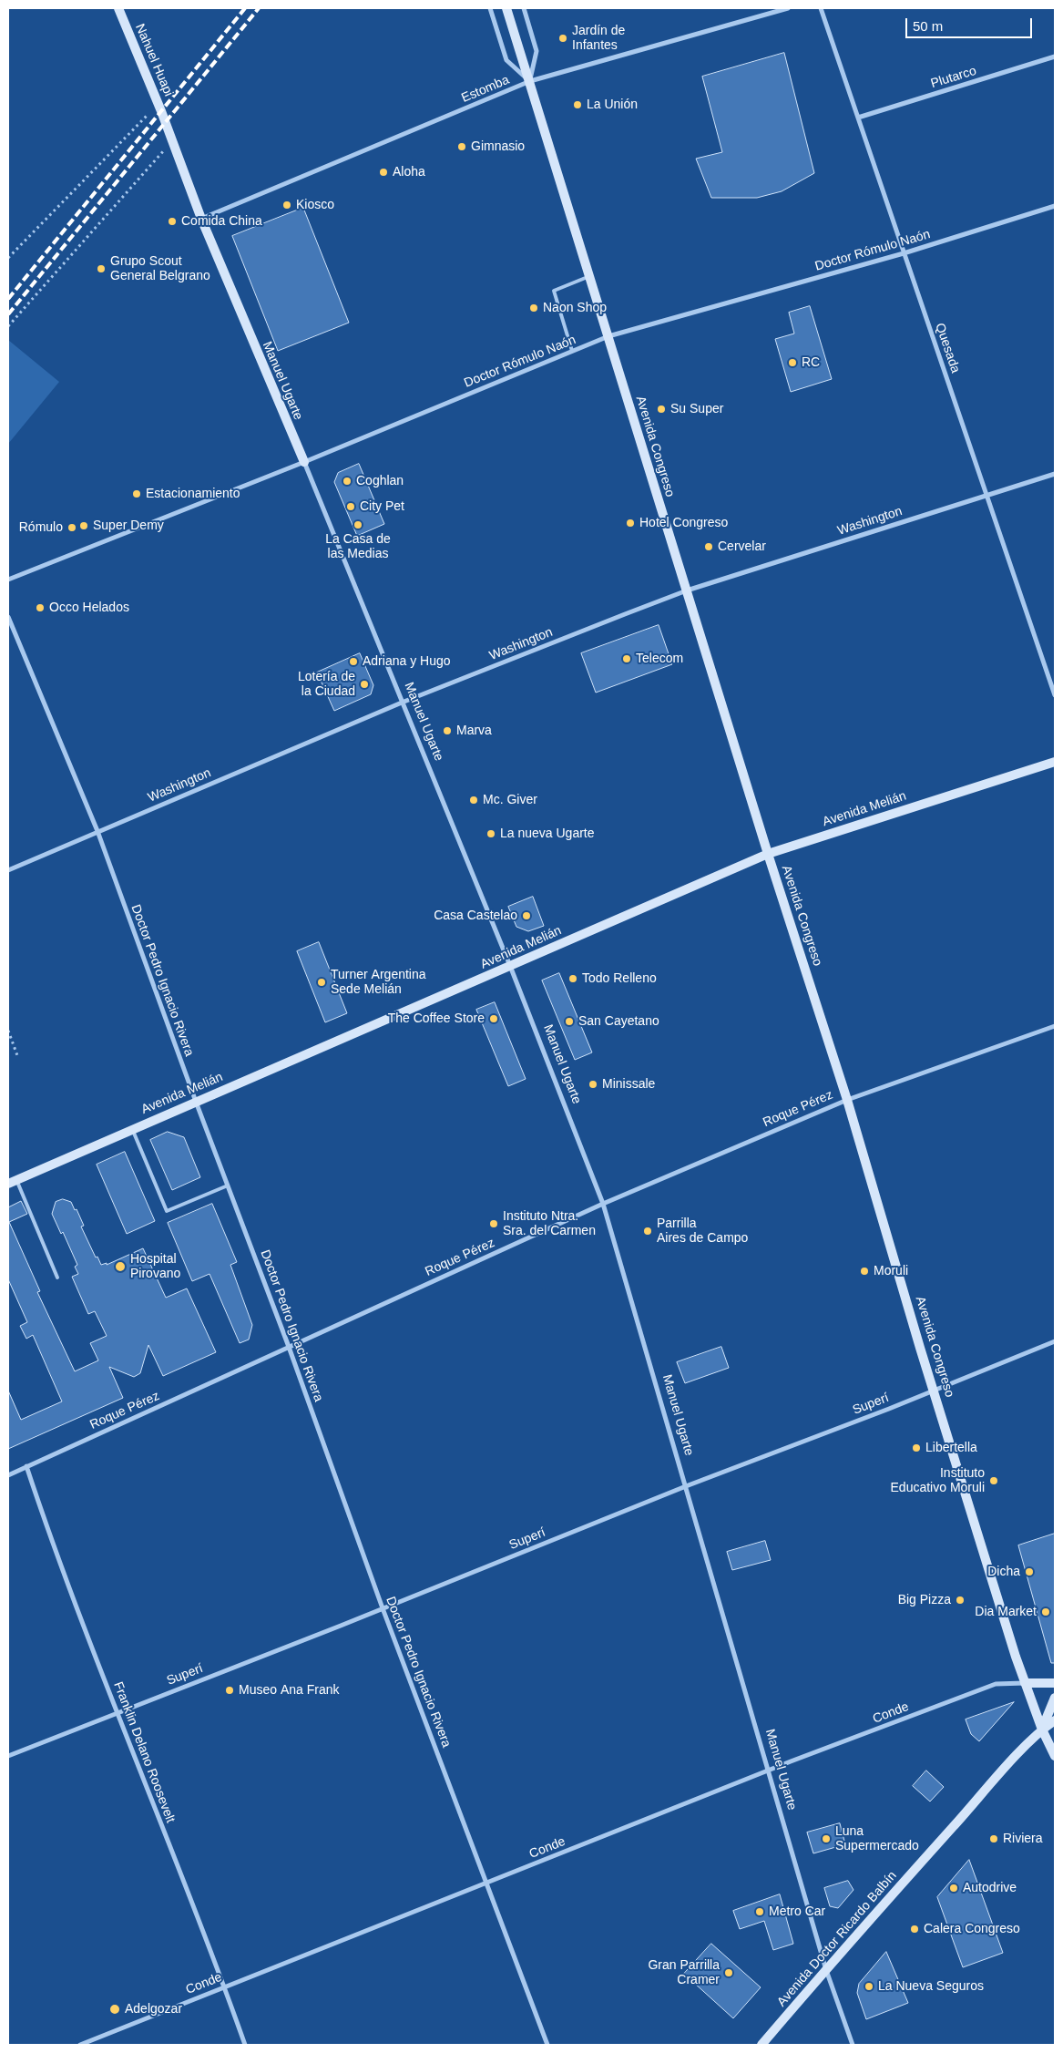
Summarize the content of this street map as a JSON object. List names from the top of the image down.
{
  "streets": {
    "main road": [
      "Nahuel Huapi",
      "Manuel Ugarte",
      "Avenida Congreso",
      "Avenida Melián",
      "Avenida Doctor Ricardo Balbín"
    ],
    "street": [
      "Plutarco",
      "Estomba",
      "Doctor Rómulo Naón",
      "Quesada",
      "Washington",
      "Doctor Pedro Ignacio Rivera",
      "Roque Pérez",
      "Superí",
      "Conde",
      "Franklin Delano Roosevelt"
    ]
  },
  "crossings": [
    ["Nahuel Huapi", "Manuel Ugarte"],
    ["Plutarco", "Quesada"],
    ["Estomba", "Manuel Ugarte"],
    ["Estomba", "Avenida Congreso"],
    ["Doctor Rómulo Naón", "Quesada"],
    ["Doctor Rómulo Naón", "Manuel Ugarte"],
    ["Doctor Rómulo Naón", "Avenida Congreso"],
    ["Quesada", "Washington"],
    ["Manuel Ugarte", "Washington"],
    ["Manuel Ugarte", "Avenida Melián"],
    ["Manuel Ugarte", "Roque Pérez"],
    ["Manuel Ugarte", "Superí"],
    ["Manuel Ugarte", "Conde"],
    ["Manuel Ugarte", "Avenida Doctor Ricardo Balbín"],
    ["Avenida Congreso", "Washington"],
    ["Avenida Congreso", "Avenida Melián"],
    ["Avenida Congreso", "Roque Pérez"],
    ["Avenida Congreso", "Superí"],
    ["Avenida Congreso", "Conde"],
    ["Avenida Congreso", "Avenida Doctor Ricardo Balbín"],
    ["Washington", "Doctor Pedro Ignacio Rivera"],
    ["Avenida Melián", "Doctor Pedro Ignacio Rivera"],
    ["Doctor Pedro Ignacio Rivera", "Roque Pérez"],
    ["Doctor Pedro Ignacio Rivera", "Superí"],
    ["Doctor Pedro Ignacio Rivera", "Conde"],
    ["Roque Pérez", "Franklin Delano Roosevelt"],
    ["Superí", "Franklin Delano Roosevelt"],
    ["Conde", "Franklin Delano Roosevelt"]
  ],
  "places": [
    "Jardín de Infantes",
    "La Unión",
    "Gimnasio",
    "Aloha",
    "Kiosco",
    "Comida China",
    "Grupo Scout General Belgrano",
    "Naon Shop",
    "RC",
    "Su Super",
    "Coghlan",
    "Estacionamiento",
    "City Pet",
    "Hotel Congreso",
    "La Casa de las Medias",
    "Super Demy",
    "Rómulo",
    "Cervelar",
    "Occo Helados",
    "Telecom",
    "Adriana y Hugo",
    "Lotería de la Ciudad",
    "Marva",
    "Mc. Giver",
    "La nueva Ugarte",
    "Casa Castelao",
    "Todo Relleno",
    "Turner Argentina Sede Melián",
    "The Coffee Store",
    "San Cayetano",
    "Minissale",
    "Instituto Ntra. Sra. del Carmen",
    "Parrilla Aires de Campo",
    "Hospital Pirovano",
    "Moruli",
    "Libertella",
    "Instituto Educativo Moruli",
    "Dicha",
    "Big Pizza",
    "Dia Market",
    "Museo Ana Frank",
    "Luna Supermercado",
    "Riviera",
    "Autodrive",
    "Metro Car",
    "Calera Congreso",
    "Gran Parrilla Cramer",
    "La Nueva Seguros",
    "Adelgozar"
  ],
  "scale_bar": "50 m"
}
